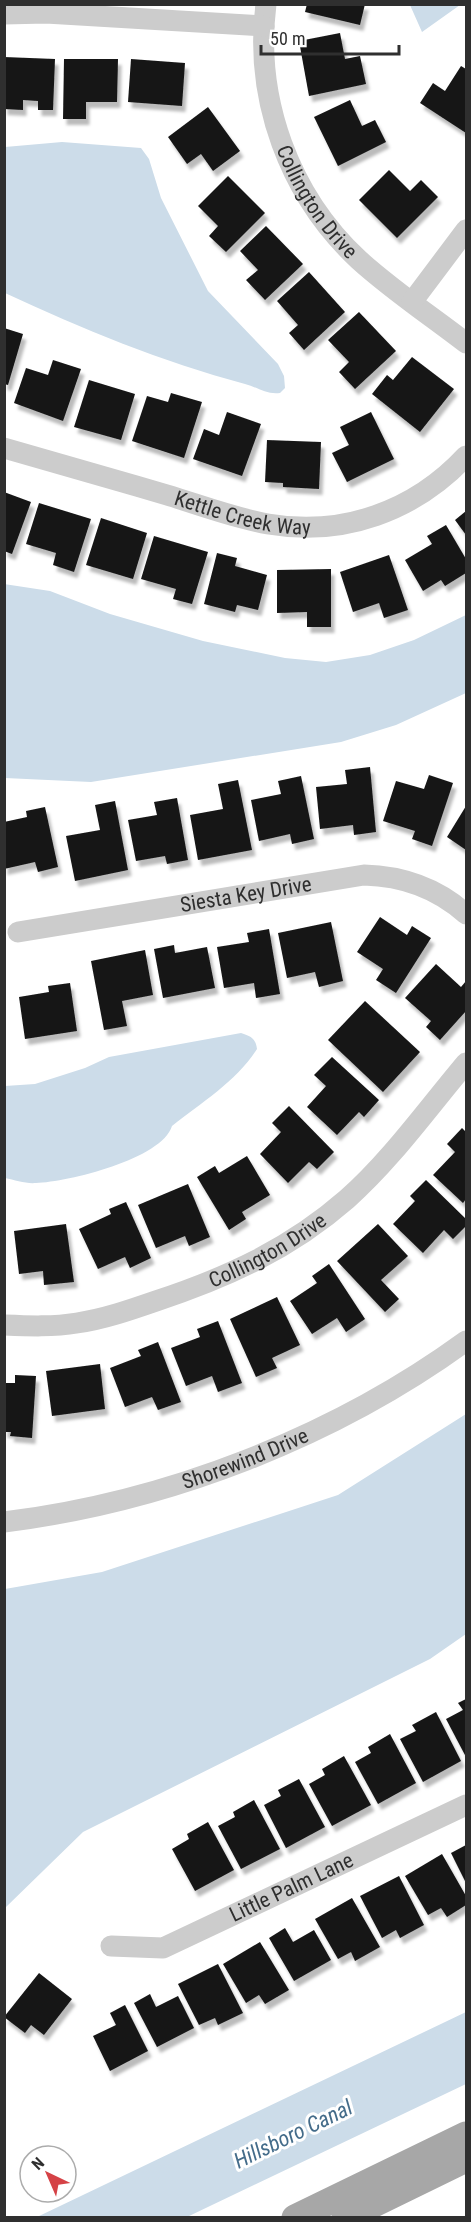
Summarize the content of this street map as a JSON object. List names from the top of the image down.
{
  "streets": {
    "street": [
      "Collington Drive",
      "Kettle Creek Way",
      "Siesta Key Drive",
      "Shorewind Drive",
      "Little Palm Lane"
    ]
  },
  "water": ["Hillsboro Canal"],
  "scale_bar": "50 m",
  "north": "top left"
}
